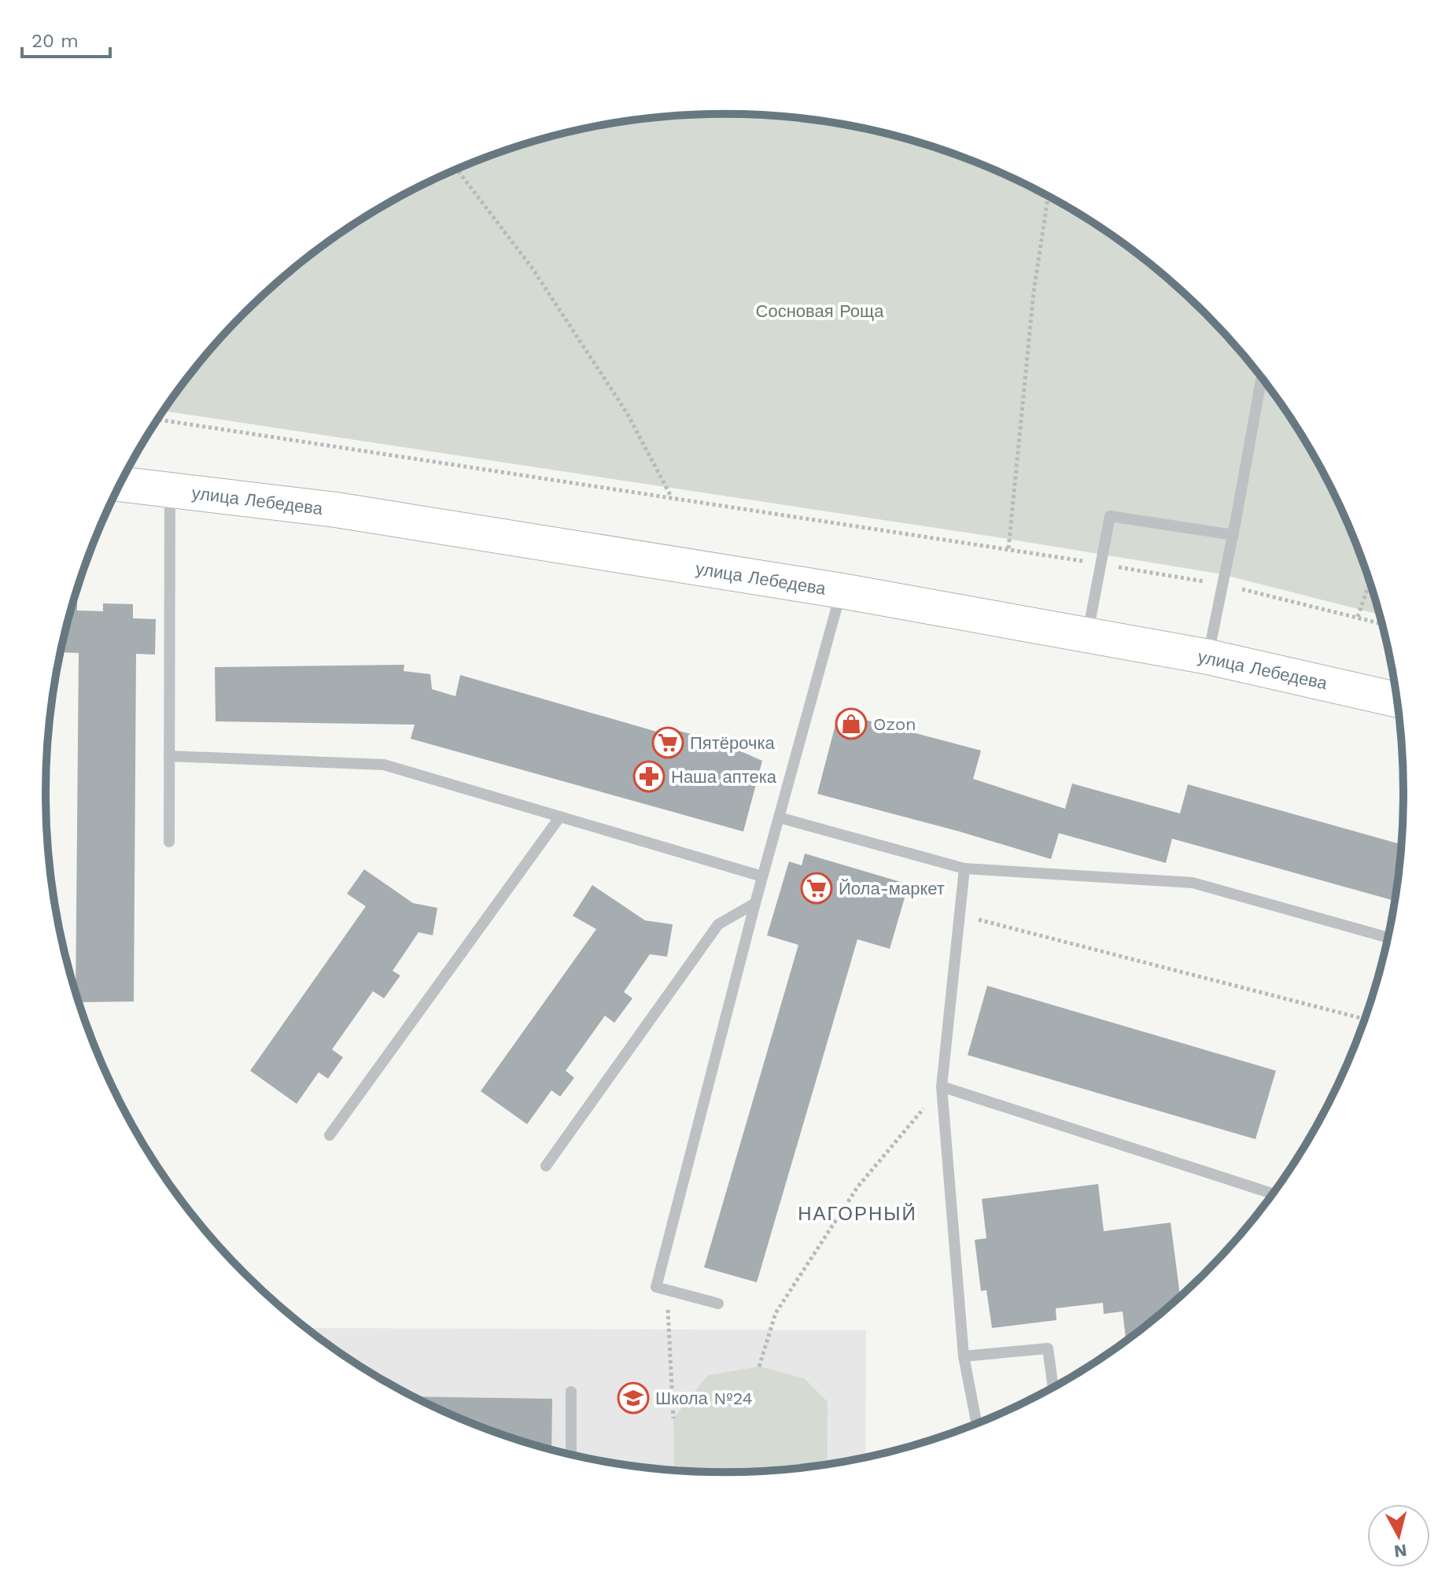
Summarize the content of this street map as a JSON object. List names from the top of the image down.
{
  "streets": {
    "main road": ["улица Лебедева"]
  },
  "districts": ["НАГОРНЫЙ"],
  "parks": ["Сосновая Роща"],
  "places": {
    "shop": ["Ozon"],
    "supermarket": ["Пятёрочка", "Йола-маркет"],
    "pharmacy": ["Наша аптека"],
    "school or university": ["Школа №24"]
  },
  "scale_bar": "20 m",
  "north": "bottom"
}
